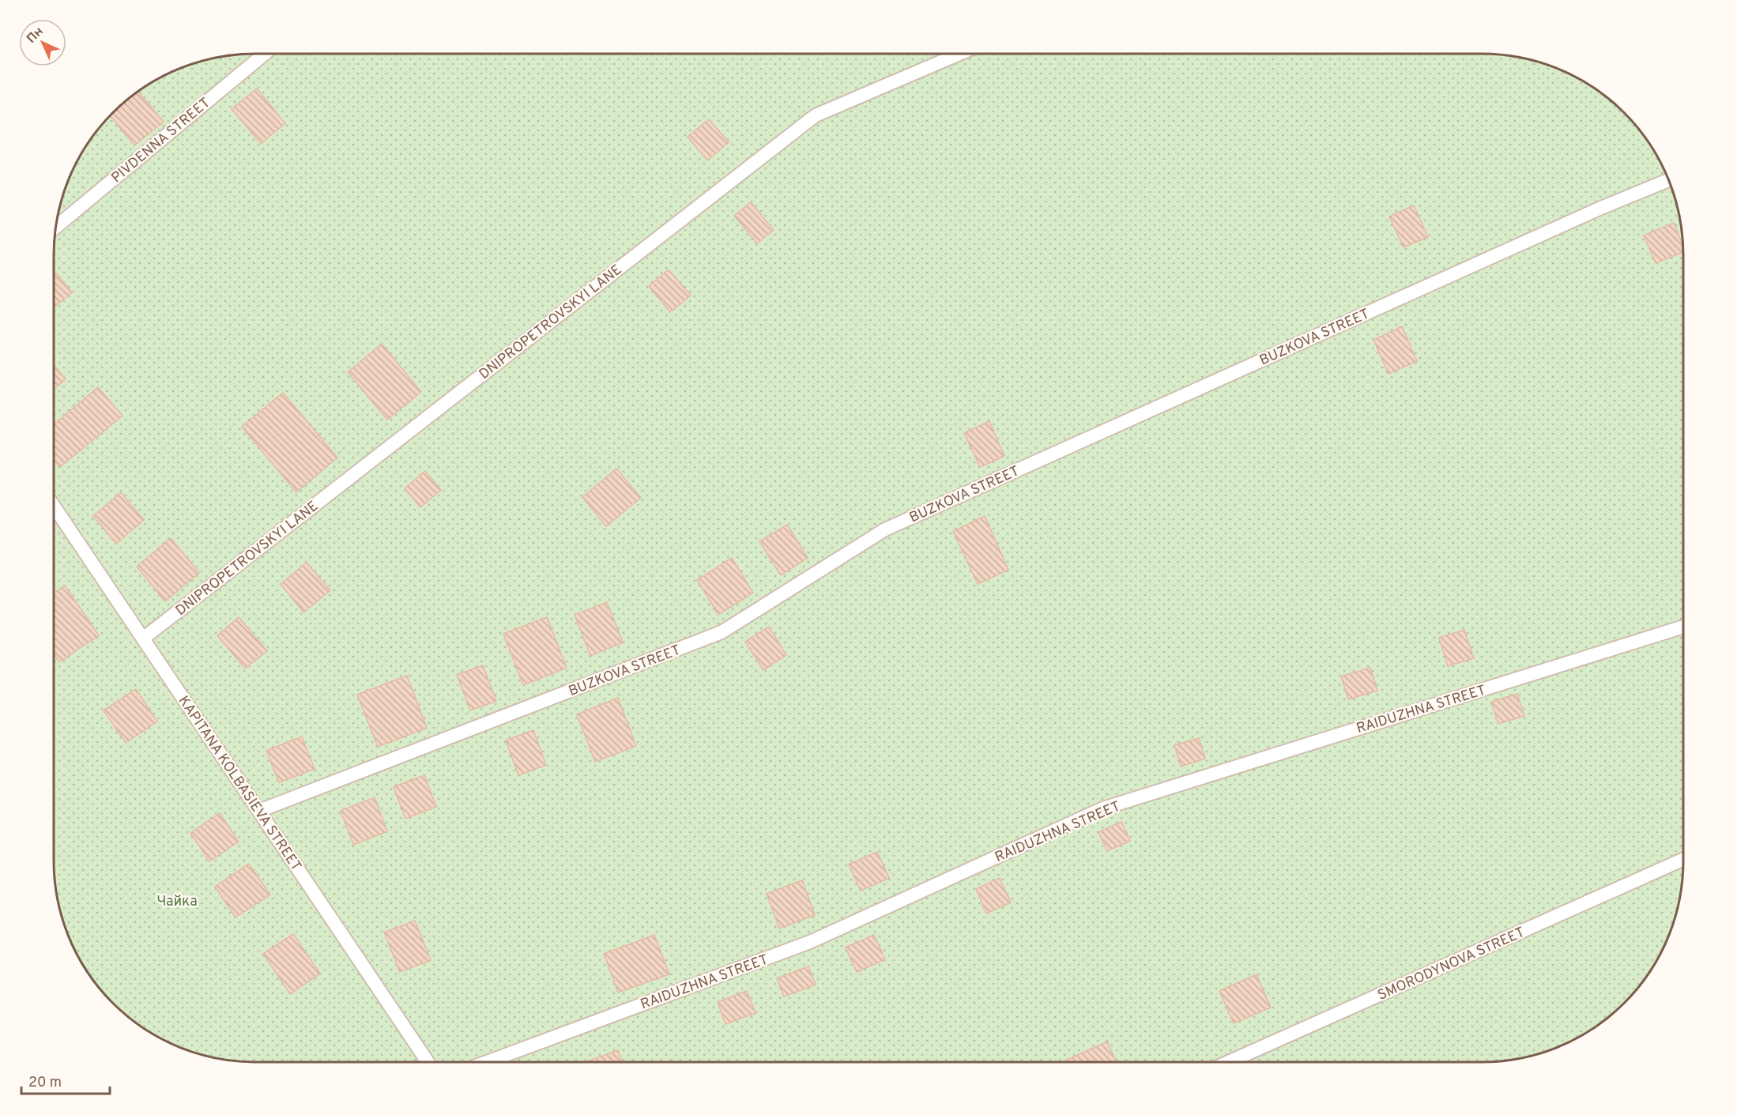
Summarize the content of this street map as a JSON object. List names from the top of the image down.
{
  "streets": {
    "lane": [
      "PIVDENNA STREET",
      "DNIPROPETROVSKYI LANE",
      "BUZKOVA STREET",
      "RAIDUZHNA STREET",
      "KAPITANA KOLBASIEVA STREET",
      "SMORODYNOVA STREET"
    ]
  },
  "crossings": [
    ["DNIPROPETROVSKYI LANE", "KAPITANA KOLBASIEVA STREET"],
    ["BUZKOVA STREET", "KAPITANA KOLBASIEVA STREET"]
  ],
  "parks": ["Чайка"],
  "scale_bar": "20 m",
  "north": "top left"
}
